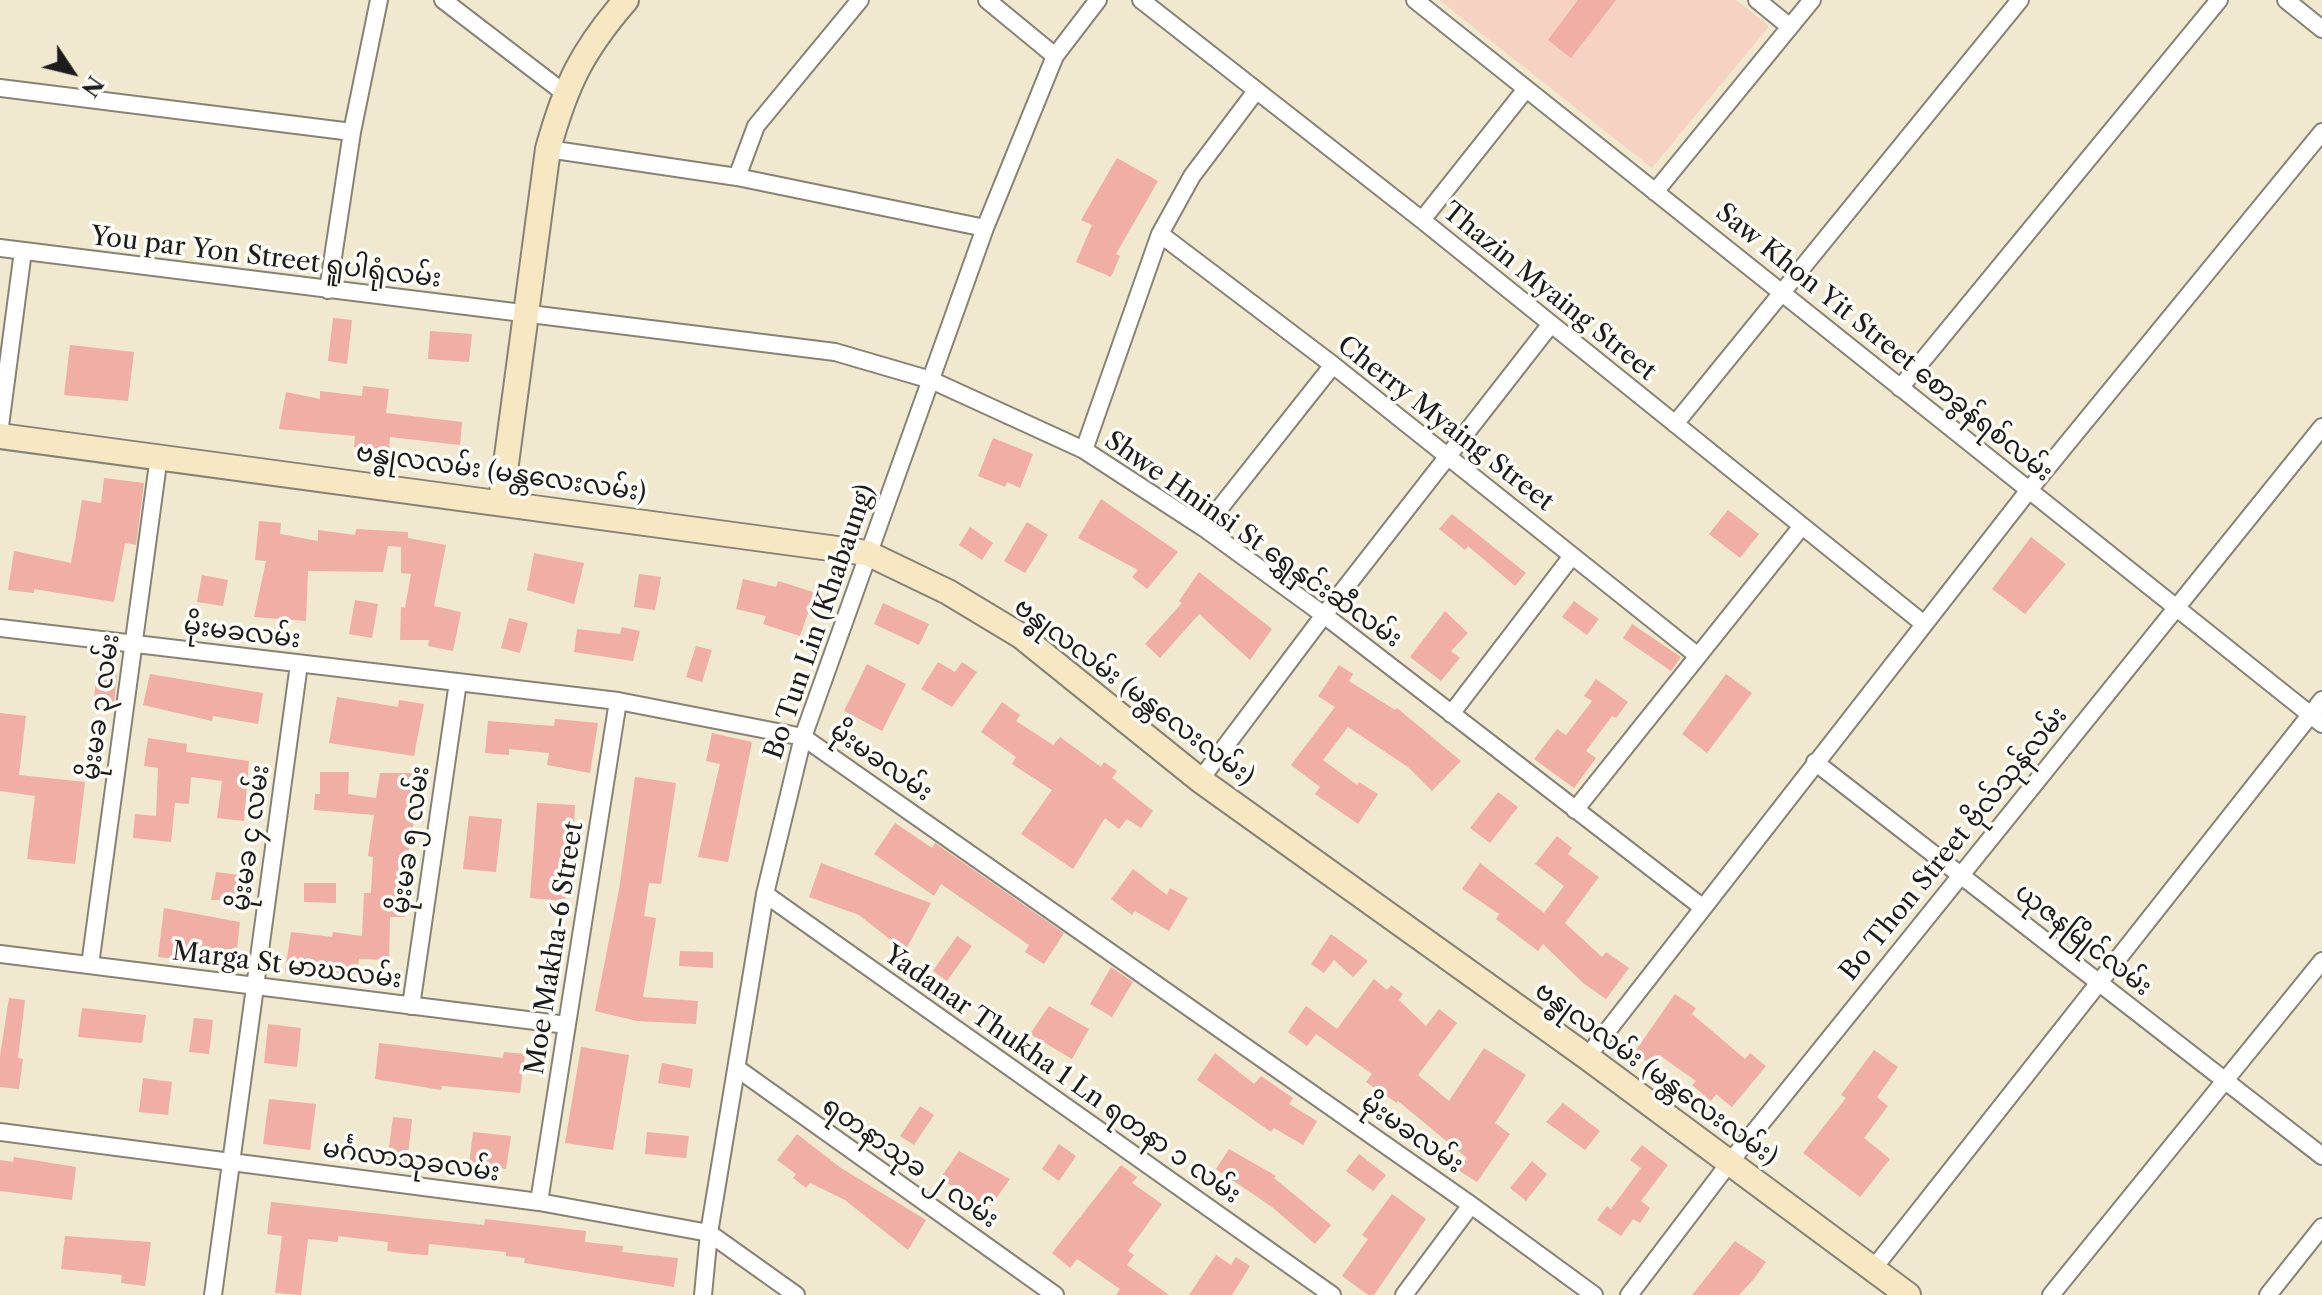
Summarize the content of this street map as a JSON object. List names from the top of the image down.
{
  "streets": {
    "street": [
      "You par Yon Street ရူပါရုံလမ်း",
      "Thazin Myaing Street",
      "Saw Khon Yit Street စောခွန်ရစ်လမ်း",
      "Cherry Myaing Street",
      "ဗန္ဓုလလမ်း (မန္တလေးလမ်း)",
      "Shwe Hninsi St ရွှေနှင်းဆီလမ်း",
      "Bo Tun Lin (Khabaung)",
      "မိုးမခလမ်း",
      "မိုးမခ ၃ လမ်း",
      "မိုးမခ ၄ လမ်း",
      "မိုးမခ ၅ လမ်း",
      "Bo Thon Street ဗိုလ်သုန်လမ်း",
      "ယုဇနမြိုင်လမ်း",
      "Moe Makha-6 Street",
      "Marga St မာဃလမ်း",
      "Yadanar Thukha 1 Ln ရတနာ ၁ လမ်း",
      "မင်္ဂလာသုခလမ်း",
      "ရတနာသုခ ၂ လမ်း"
    ]
  },
  "crossings": [
    ["You par Yon Street ရူပါရုံလမ်း", "Shwe Hninsi St ရွှေနှင်းဆီလမ်း"],
    ["Saw Khon Yit Street စောခွန်ရစ်လမ်း", "Bo Thon Street ဗိုလ်သုန်လမ်း"],
    ["ဗန္ဓုလလမ်း (မန္တလေးလမ်း)", "Bo Tun Lin (Khabaung)"],
    ["ဗန္ဓုလလမ်း (မန္တလေးလမ်း)", "မိုးမခ ၃ လမ်း"],
    ["ဗန္ဓုလလမ်း (မန္တလေးလမ်း)", "Bo Thon Street ဗိုလ်သုန်လမ်း"],
    ["Shwe Hninsi St ရွှေနှင်းဆီလမ်း", "Bo Tun Lin (Khabaung)"],
    ["Bo Tun Lin (Khabaung)", "မိုးမခလမ်း"],
    ["Bo Tun Lin (Khabaung)", "Yadanar Thukha 1 Ln ရတနာ ၁ လမ်း"],
    ["Bo Tun Lin (Khabaung)", "မင်္ဂလာသုခလမ်း"],
    ["Bo Tun Lin (Khabaung)", "ရတနာသုခ ၂ လမ်း"],
    ["မိုးမခလမ်း", "မိုးမခ ၃ လမ်း"],
    ["မိုးမခလမ်း", "မိုးမခ ၄ လမ်း"],
    ["မိုးမခလမ်း", "မိုးမခ ၅ လမ်း"],
    ["မိုးမခလမ်း", "Moe Makha-6 Street"],
    ["မိုးမခ ၃ လမ်း", "Marga St မာဃလမ်း"],
    ["မိုးမခ ၄ လမ်း", "Marga St မာဃလမ်း"],
    ["မိုးမခ ၄ လမ်း", "မင်္ဂလာသုခလမ်း"],
    ["မိုးမခ ၅ လမ်း", "Marga St မာဃလမ်း"],
    ["Bo Thon Street ဗိုလ်သုန်လမ်း", "ယုဇနမြိုင်လမ်း"],
    ["Moe Makha-6 Street", "Marga St မာဃလမ်း"],
    ["Moe Makha-6 Street", "မင်္ဂလာသုခလမ်း"]
  ],
  "north": "bottom right"
}
